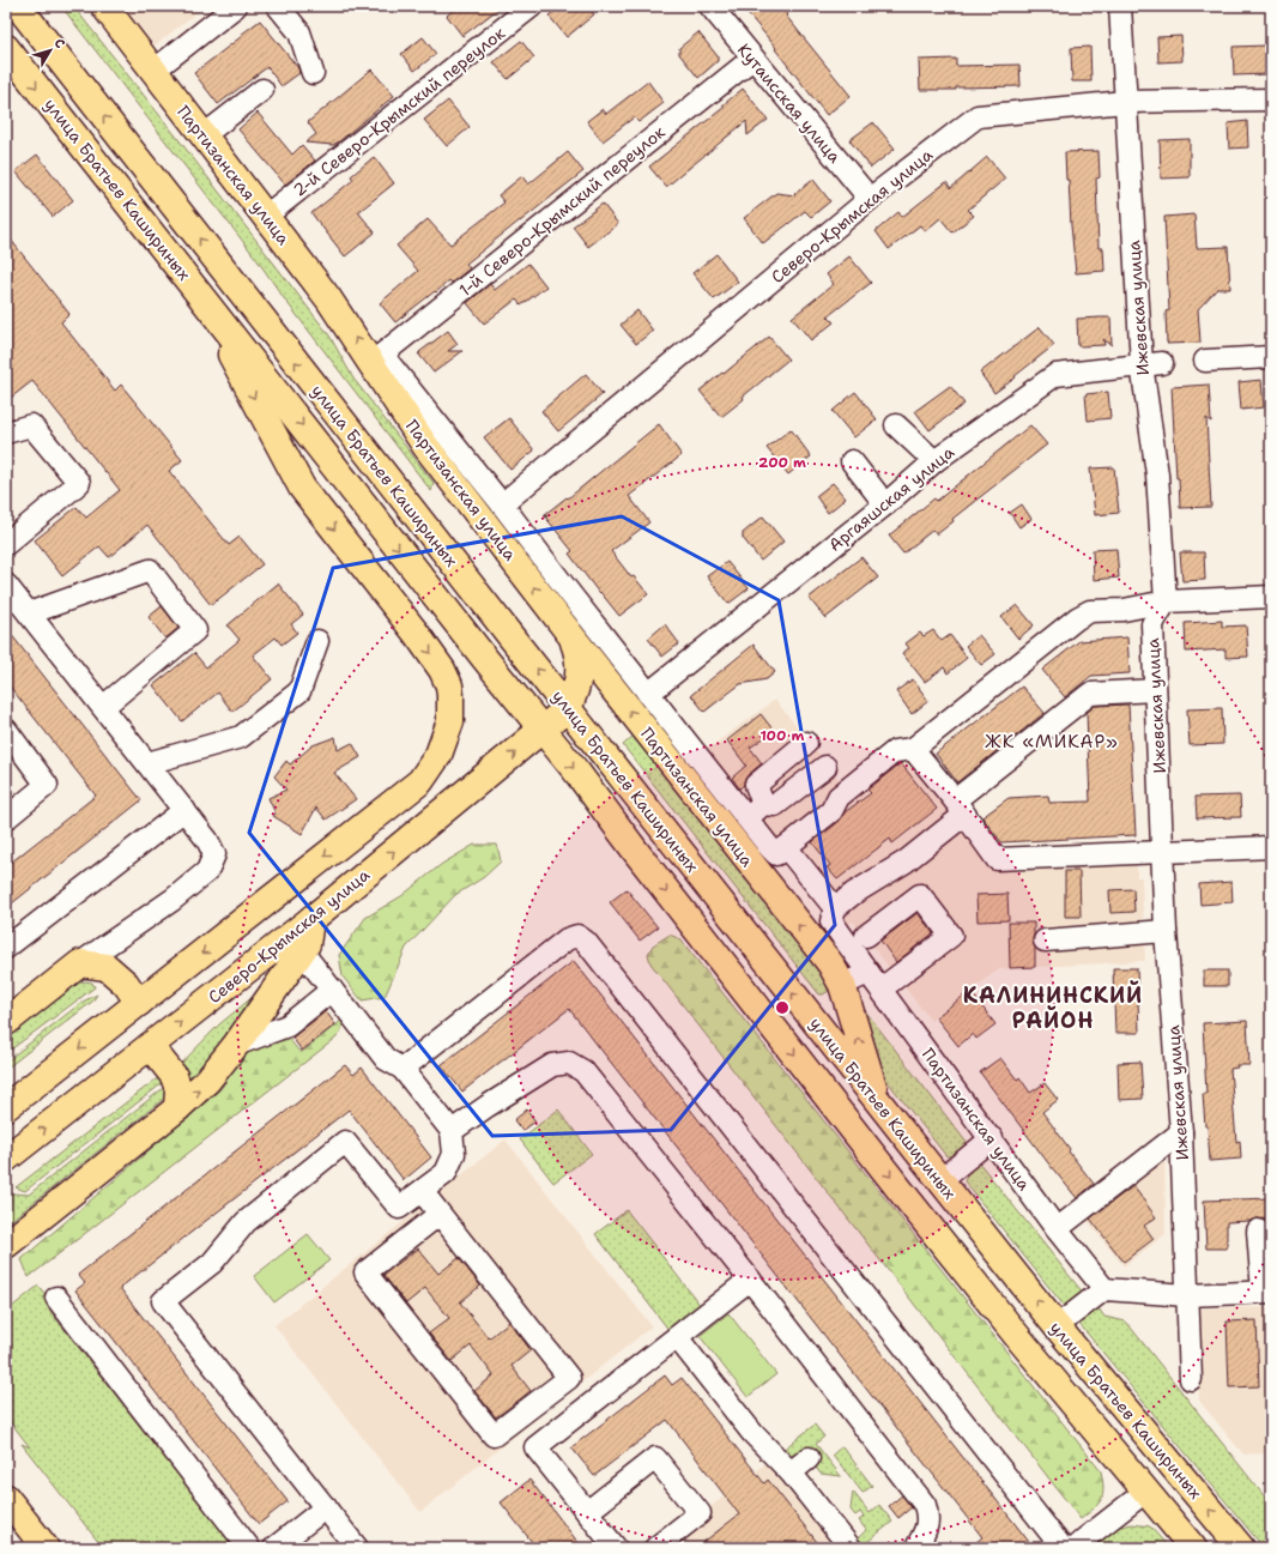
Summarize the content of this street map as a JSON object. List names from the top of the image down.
{
  "streets": {
    "main road": ["Партизанская улица", "улица Братьев Кашириных", "Северо-Крымская улица"],
    "street": [
      "Кутаисская улица",
      "2-й Северо-Крымский переулок",
      "1-й Северо-Крымский переулок",
      "Ижевская улица",
      "Аргаяшская улица"
    ]
  },
  "crossings": [
    ["Кутаисская улица", "1-й Северо-Крымский переулок"],
    ["Кутаисская улица", "Северо-Крымская улица"],
    ["2-й Северо-Крымский переулок", "Партизанская улица"],
    ["Партизанская улица", "1-й Северо-Крымский переулок"],
    ["улица Братьев Кашириных", "Северо-Крымская улица"],
    ["Северо-Крымская улица", "Ижевская улица"],
    ["Ижевская улица", "Аргаяшская улица"]
  ],
  "one_way": ["Партизанская улица"],
  "districts": ["ЖК «МИКАР»", "КАЛИНИНСКИЙ РАЙОН"],
  "north": "top right",
  "rings": ["200 m", "100 m"]
}
